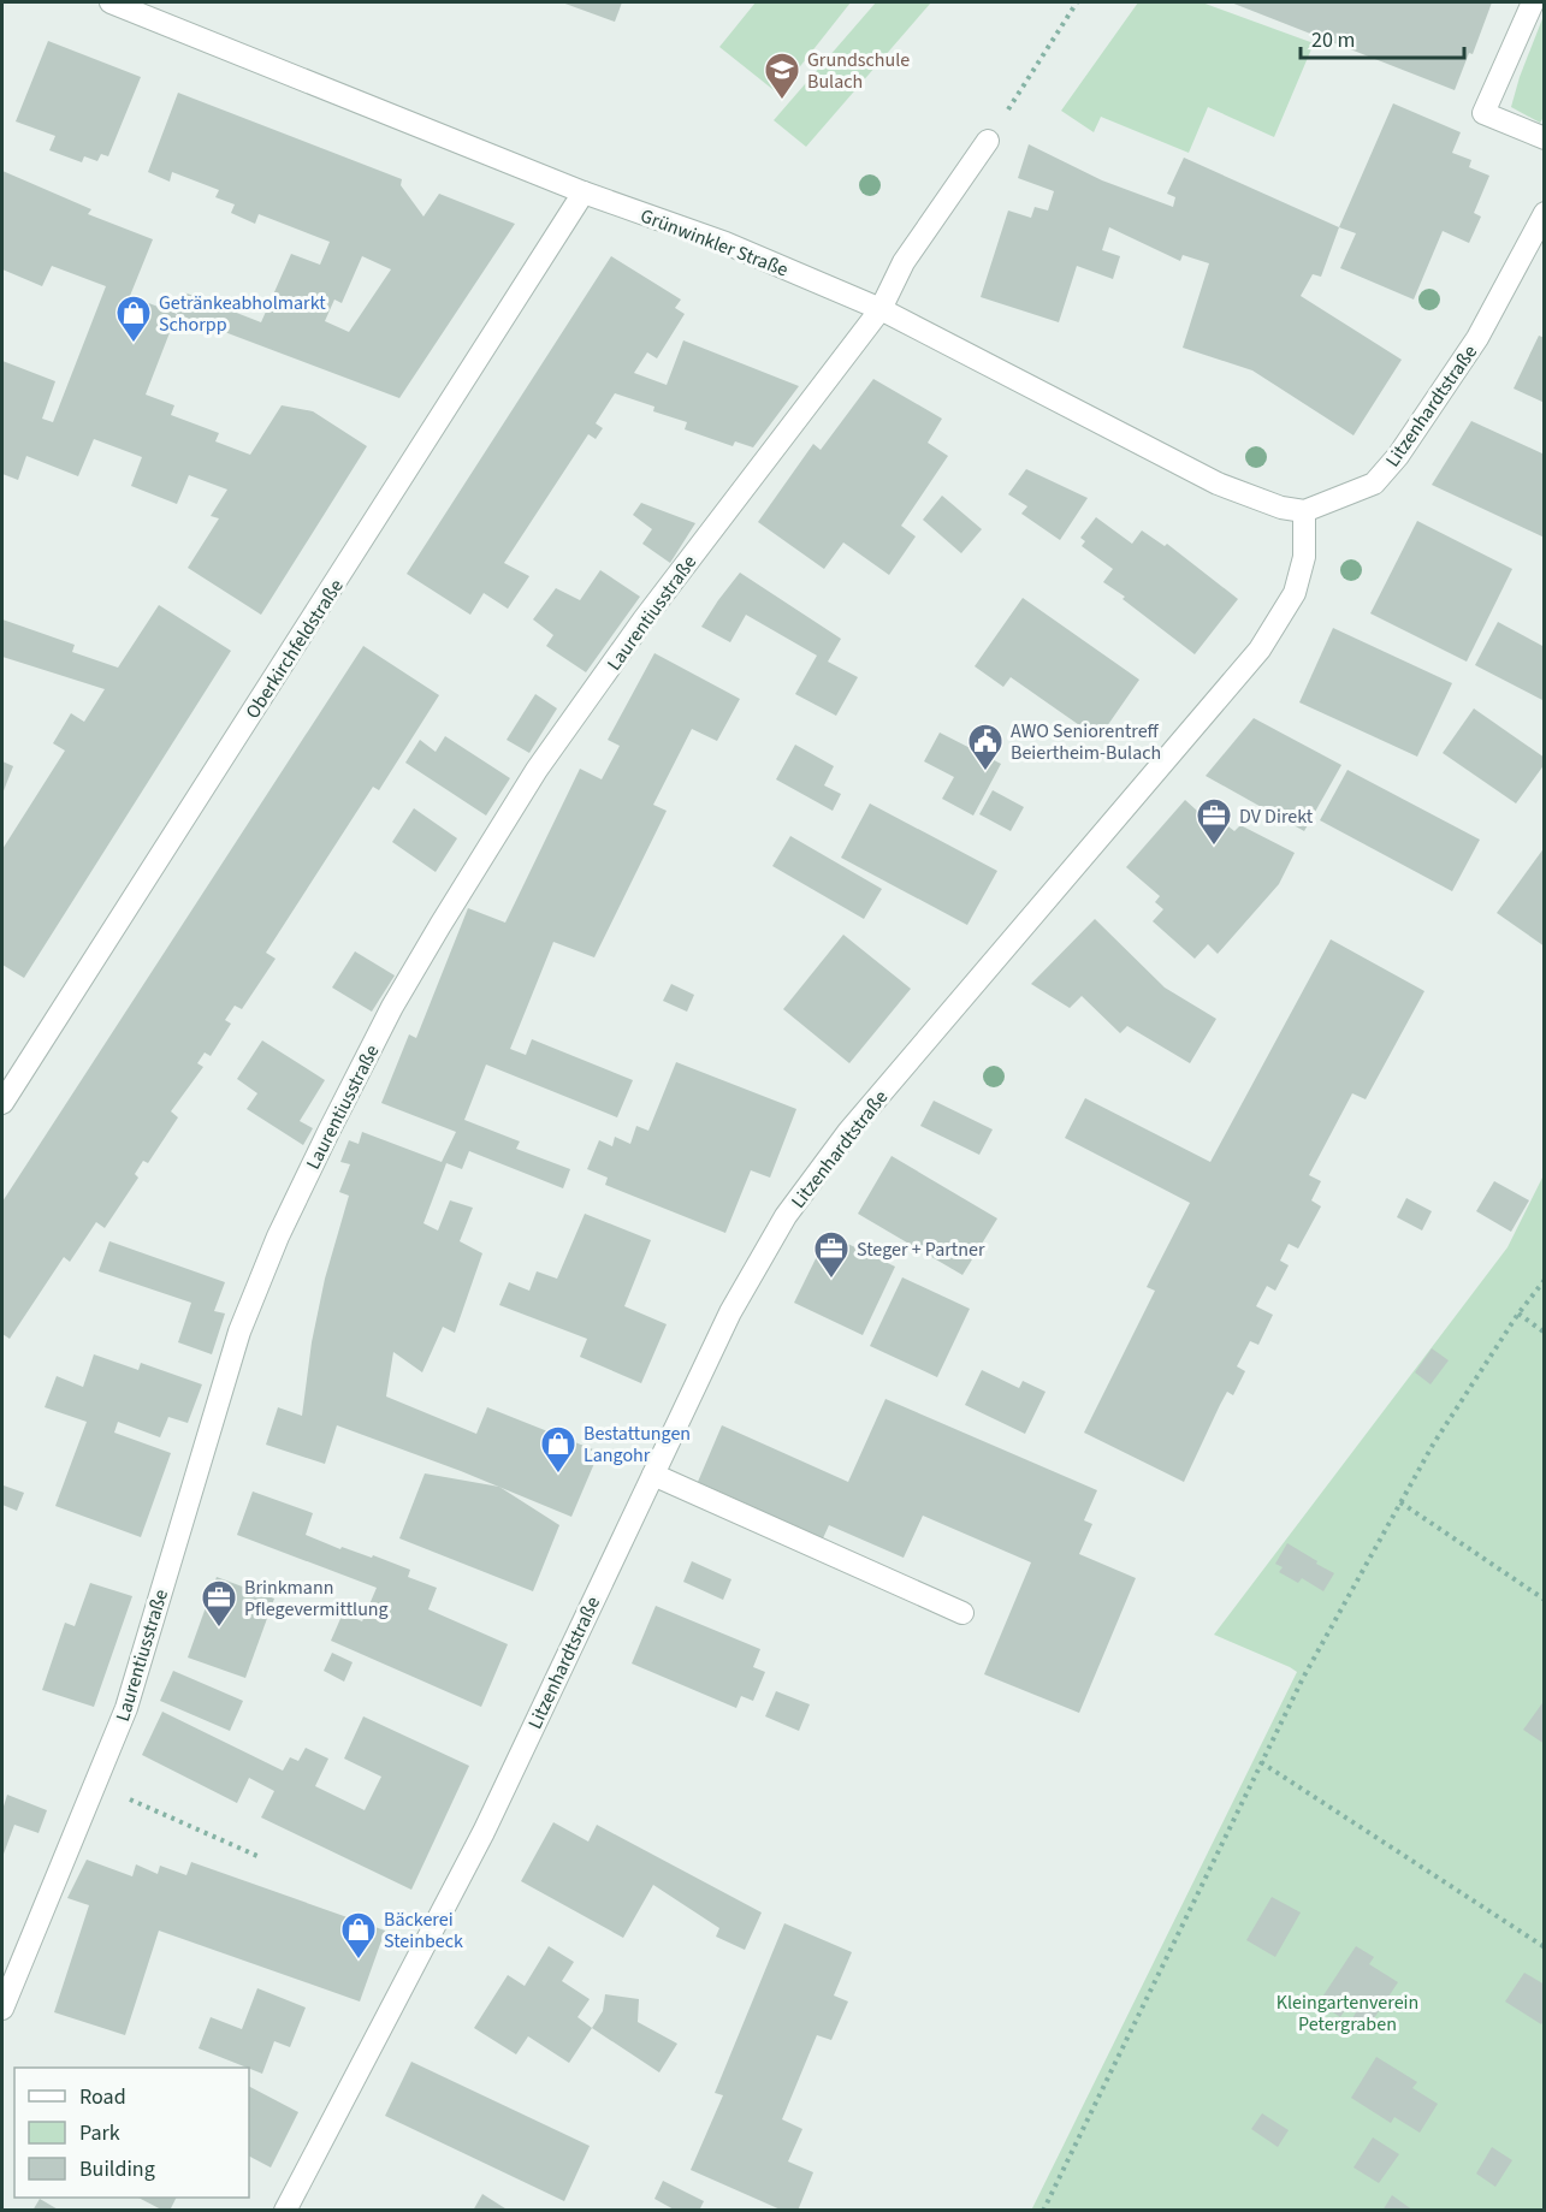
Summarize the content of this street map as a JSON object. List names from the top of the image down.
{
  "streets": {
    "street": [
      "Grünwinkler Straße",
      "Litzenhardtstraße",
      "Laurentiusstraße",
      "Oberkirchfeldstraße"
    ]
  },
  "crossings": [
    ["Grünwinkler Straße", "Litzenhardtstraße"],
    ["Grünwinkler Straße", "Laurentiusstraße"],
    ["Grünwinkler Straße", "Oberkirchfeldstraße"]
  ],
  "parks": ["Kleingartenverein Petergraben"],
  "places": {
    "school or university": ["Grundschule Bulach"],
    "shop": ["Getränkeabholmarkt Schorpp", "Bestattungen Langohr", "Bäckerei Steinbeck"],
    "public building": ["AWO Seniorentreff Beiertheim-Bulach"],
    "office": ["DV Direkt", "Steger + Partner", "Brinkmann Pflegevermittlung"]
  },
  "legend": ["Road", "Park", "Building"],
  "scale_bar": "20 m"
}
